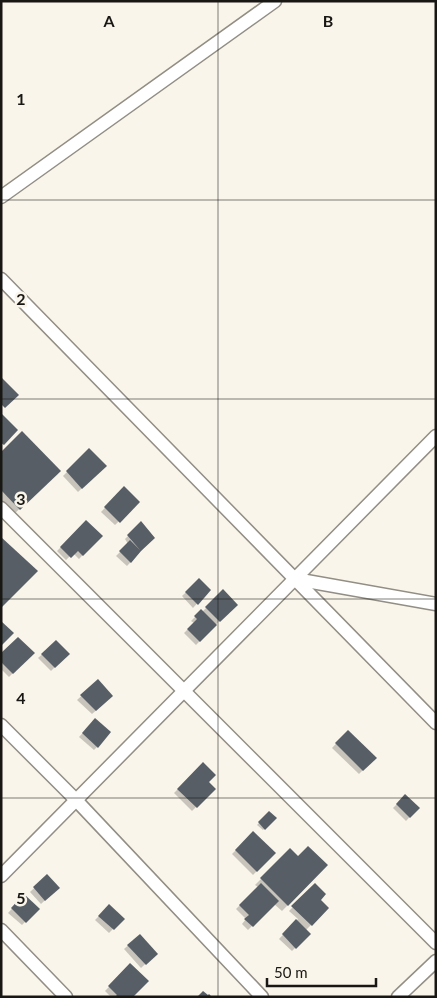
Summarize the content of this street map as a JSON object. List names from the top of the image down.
{
  "scale_bar": "50 m",
  "grid": {
    "columns": ["A", "B"],
    "rows": [
      "1",
      "2",
      "3",
      "4",
      "5"
    ]
  }
}
